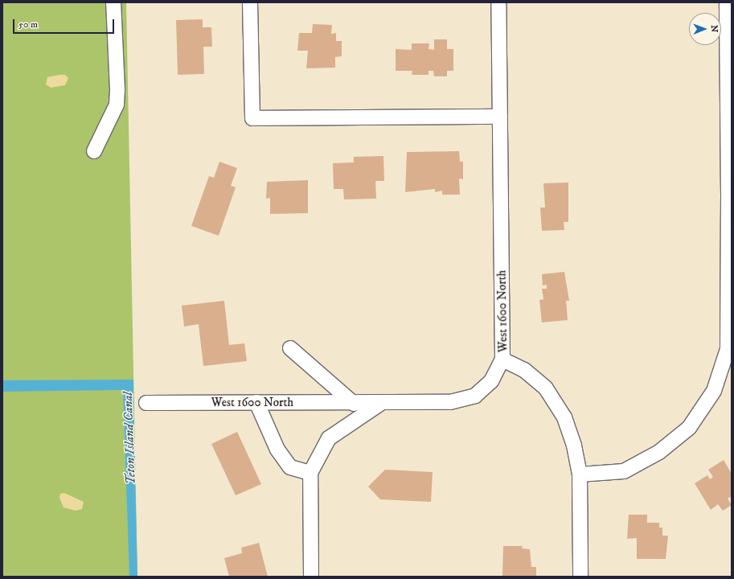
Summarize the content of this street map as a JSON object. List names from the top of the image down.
{
  "streets": {
    "street": ["West 1600 North"]
  },
  "water": ["Teton Island Canal"],
  "scale_bar": "50 m",
  "north": "right"
}
